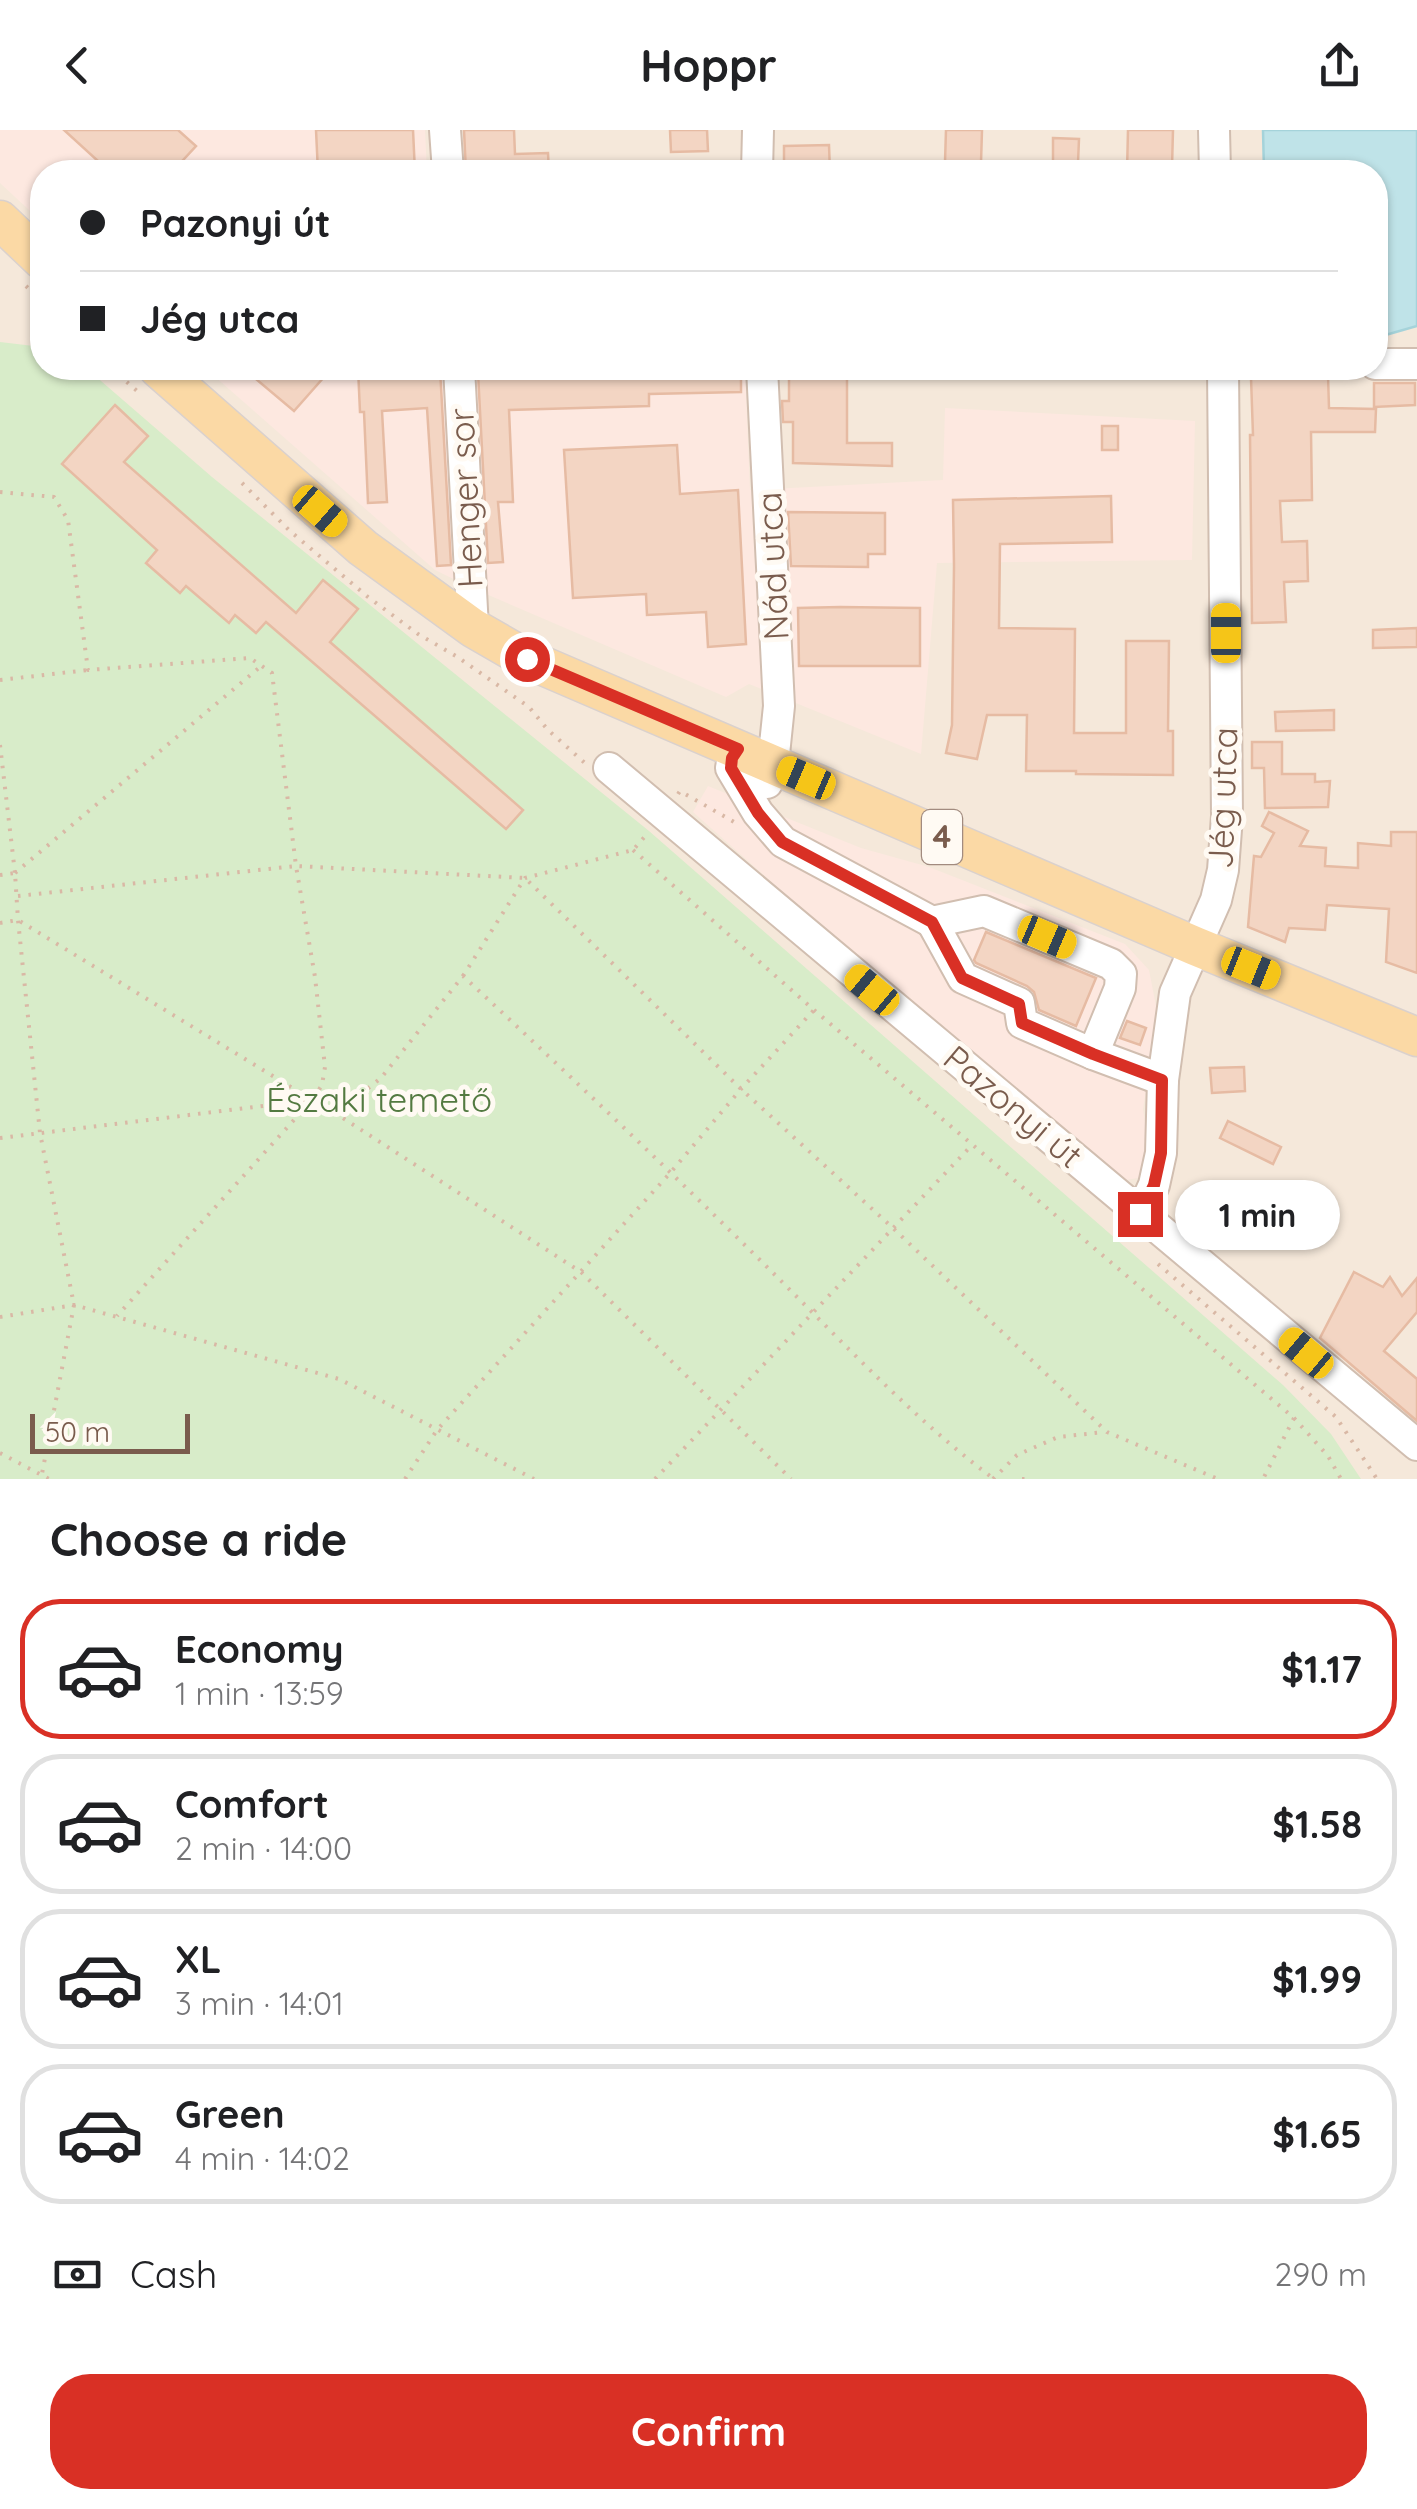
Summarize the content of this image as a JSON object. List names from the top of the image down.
{
  "streets": {
    "main road": ["4"],
    "street": [
      "Henger sor",
      "Nád utca",
      "Jég utca",
      "Pazonyi út"
    ]
  },
  "crossings": [
    ["Henger sor", "4"],
    ["Nád utca", "4"],
    ["Jég utca", "4"],
    ["Jég utca", "Pazonyi út"]
  ],
  "parks": ["Északi temető"],
  "scale_bar": "50 m",
  "page": {
    "header": "Hoppr",
    "banner": ["Pazonyi út", "Jég utca"],
    "bubble": "1 min",
    "scale": "50 m",
    "heading": "Choose a ride",
    "list": [
      {
        "name": "Economy",
        "note": "1 min · 13:59",
        "value": "$1.17"
      },
      {
        "name": "Comfort",
        "note": "2 min · 14:00",
        "value": "$1.58"
      },
      {
        "name": "XL",
        "note": "3 min · 14:01",
        "value": "$1.99"
      },
      {
        "name": "Green",
        "note": "4 min · 14:02",
        "value": "$1.65"
      }
    ],
    "pay": ["Cash", "290 m"],
    "buttons": "Confirm"
  }
}
